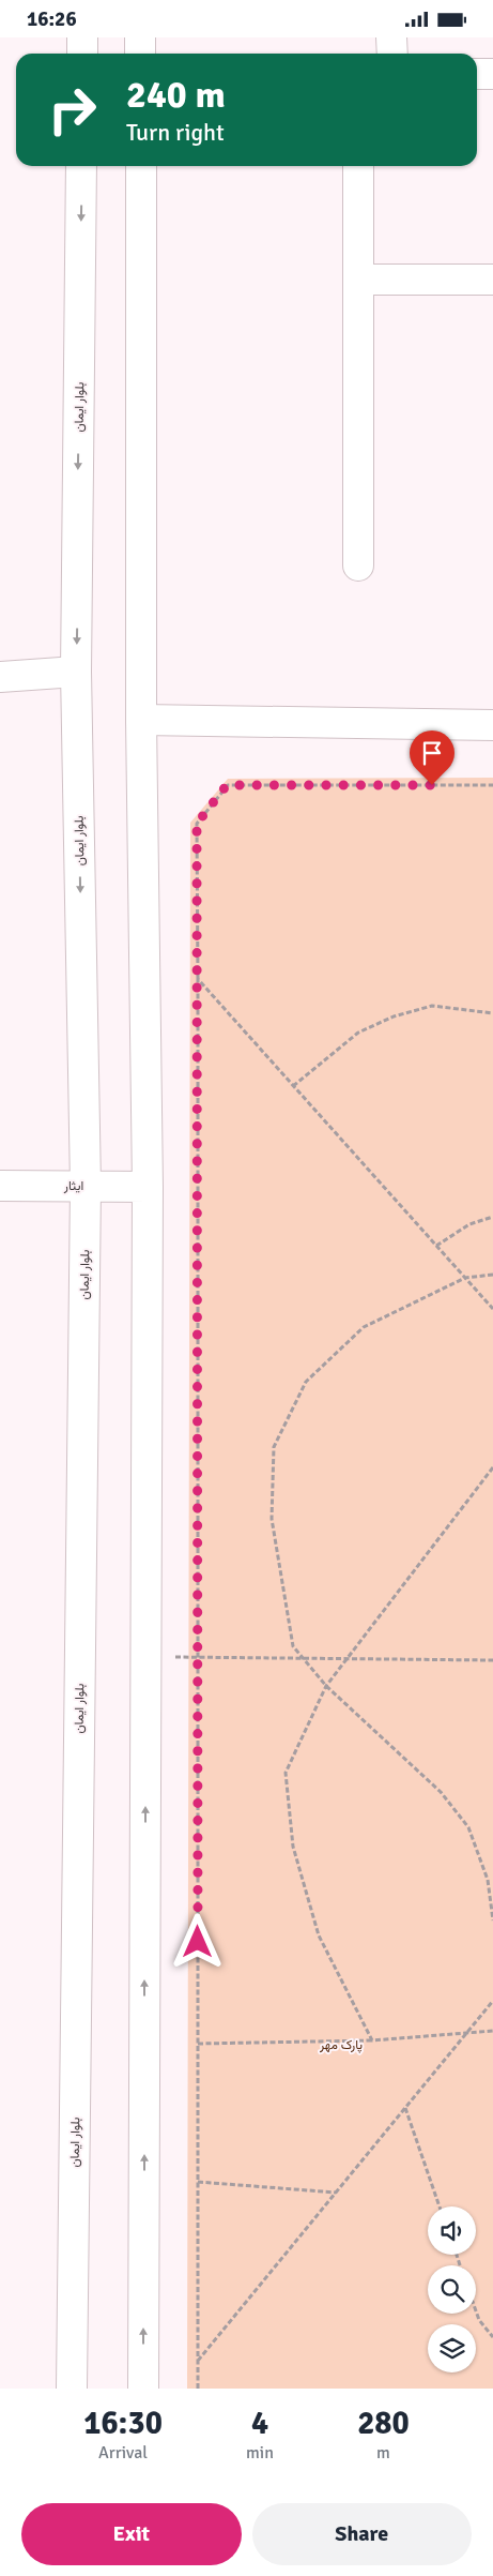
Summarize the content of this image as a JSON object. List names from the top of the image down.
{
  "streets": {
    "street": ["بلوار ایمان", "ایثار"]
  },
  "crossings": [
    ["بلوار ایمان", "ایثار"]
  ],
  "parks": ["پارک مهر"],
  "page": {
    "status": "16:26",
    "turn": ["240 m", "Turn right"],
    "eta": [
      "16:30",
      "Arrival",
      "4",
      "min",
      "280",
      "m"
    ],
    "buttons": ["Exit", "Share"]
  }
}
